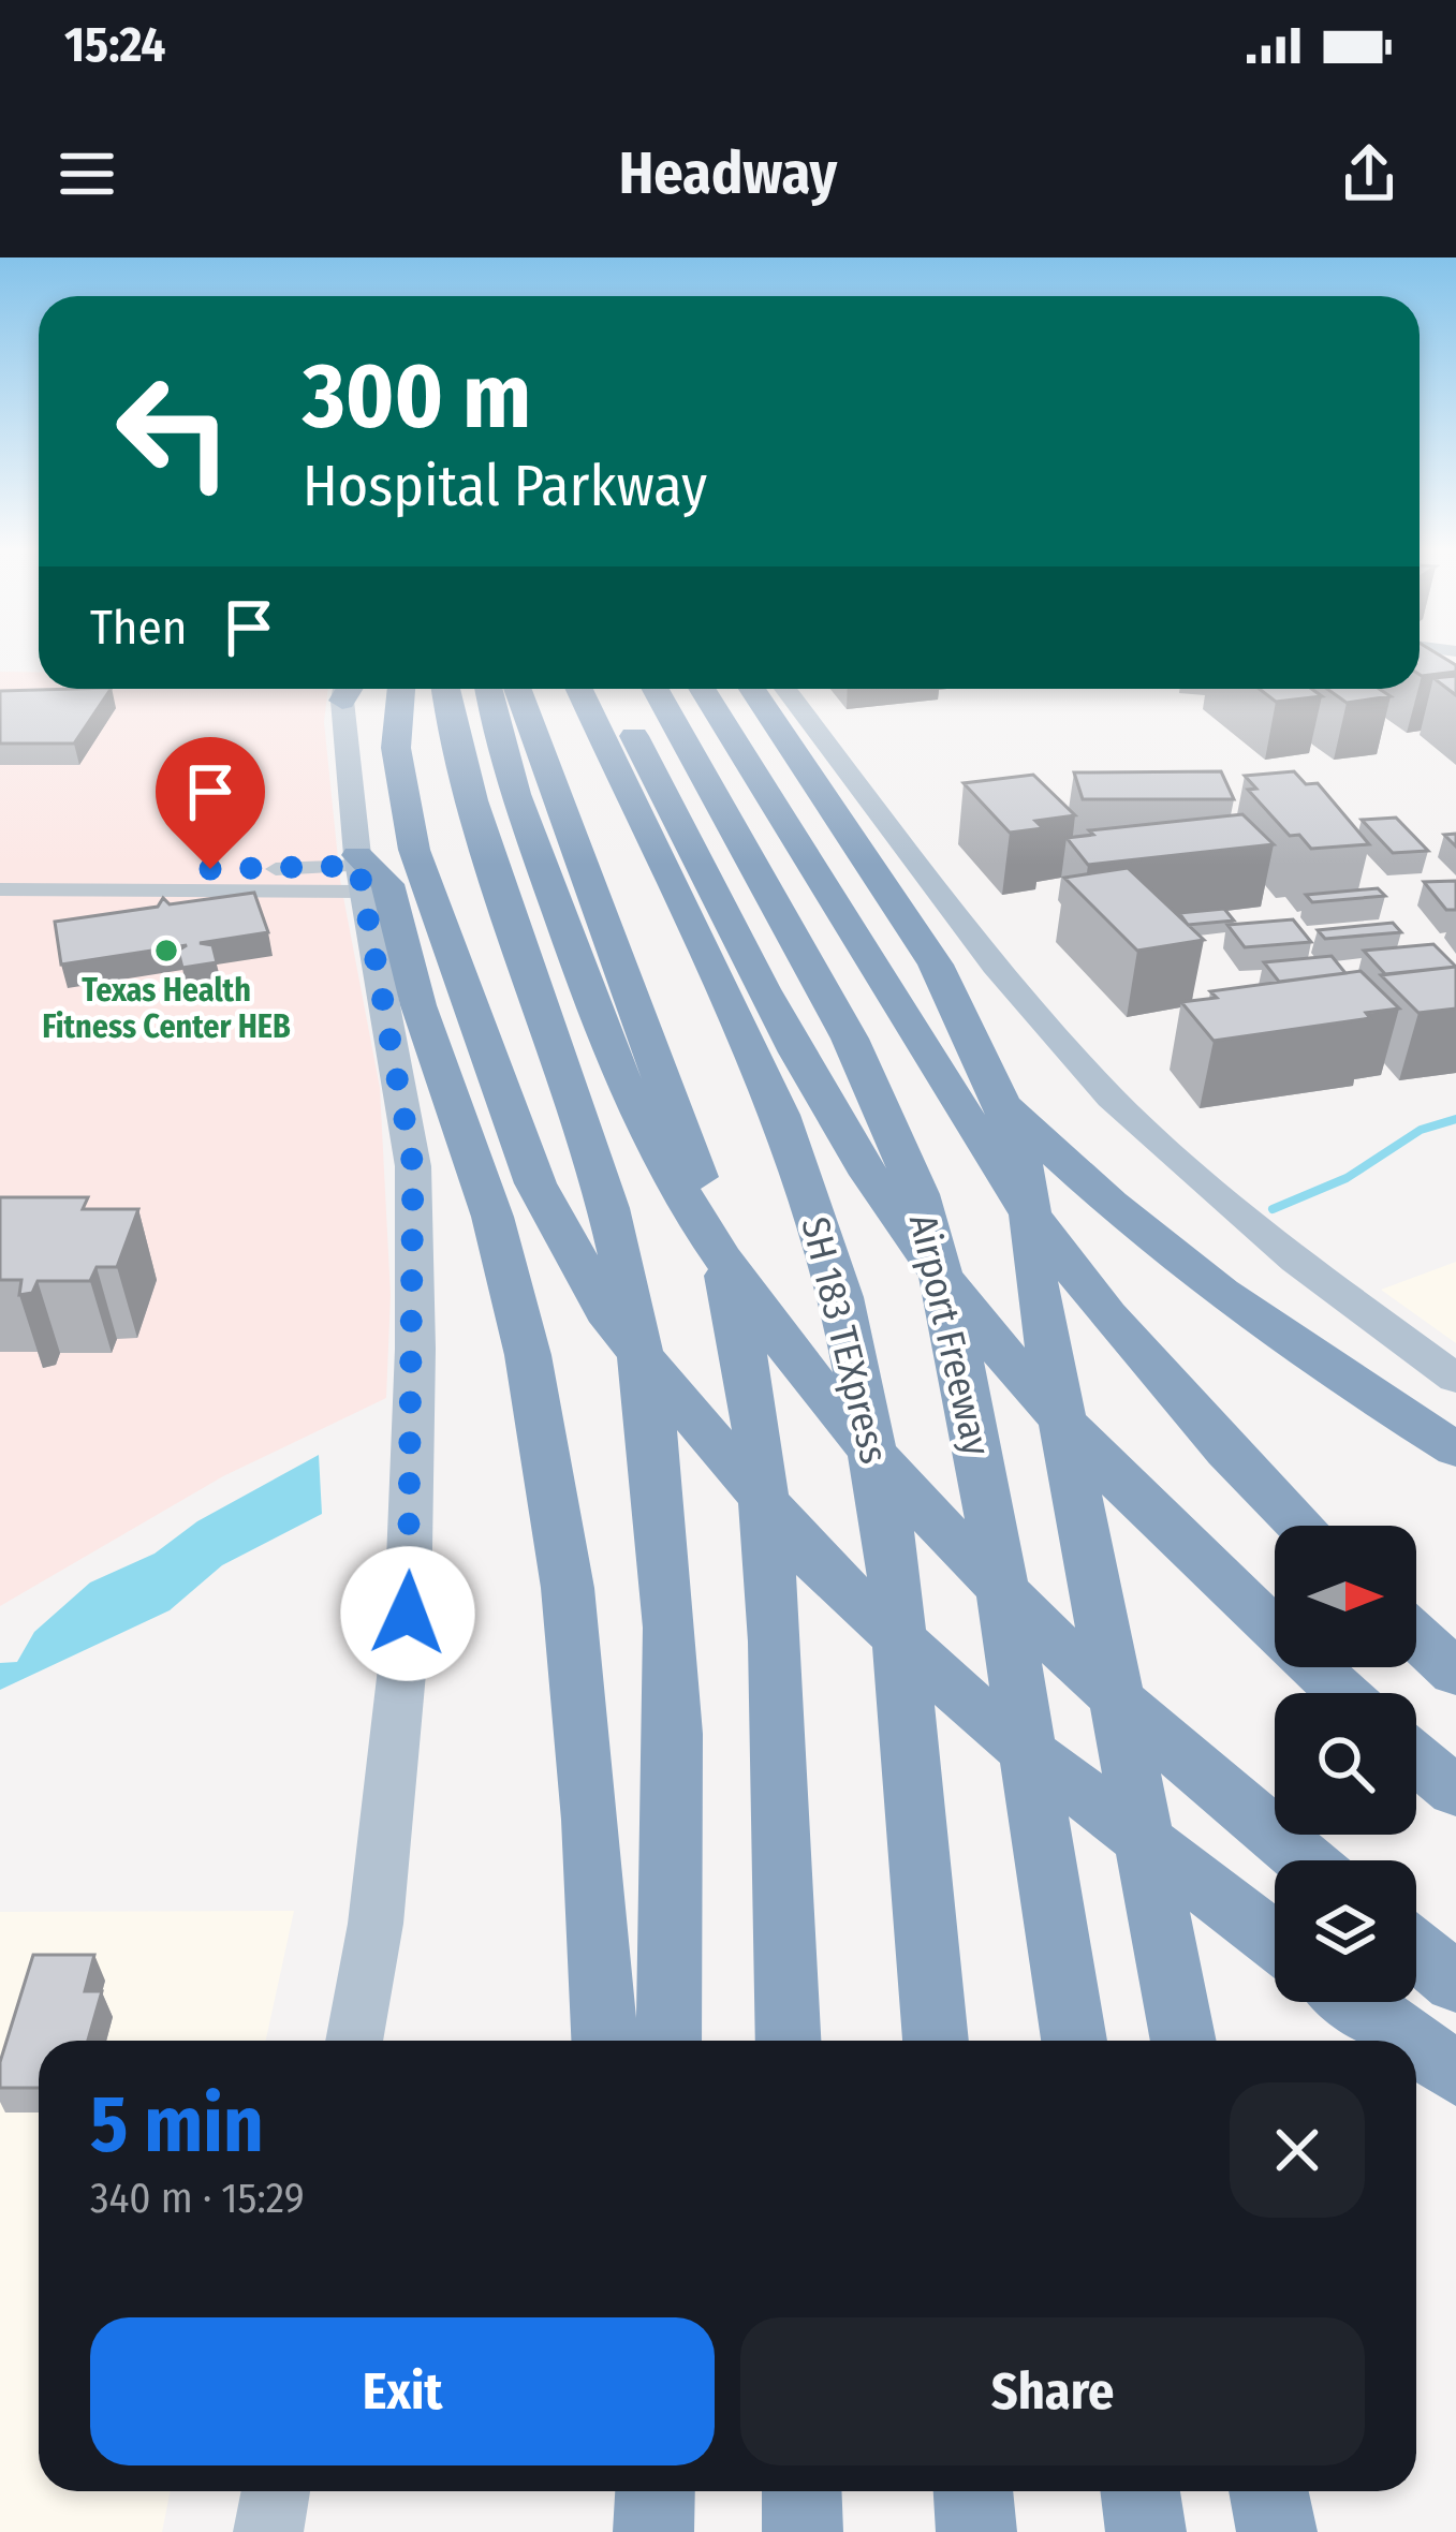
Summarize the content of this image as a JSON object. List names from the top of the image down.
{
  "streets": {
    "highway": ["Airport Freeway", "SH 183 TEXpress"]
  },
  "places": ["Texas Health Fitness Center HEB"],
  "north": "right",
  "page": {
    "status": "15:24",
    "header": "Headway",
    "turn": ["300 m", "Hospital Parkway"],
    "then": "Then",
    "heading": ["5 min", "340 m · 15:29"],
    "buttons": ["Exit", "Share"]
  }
}
